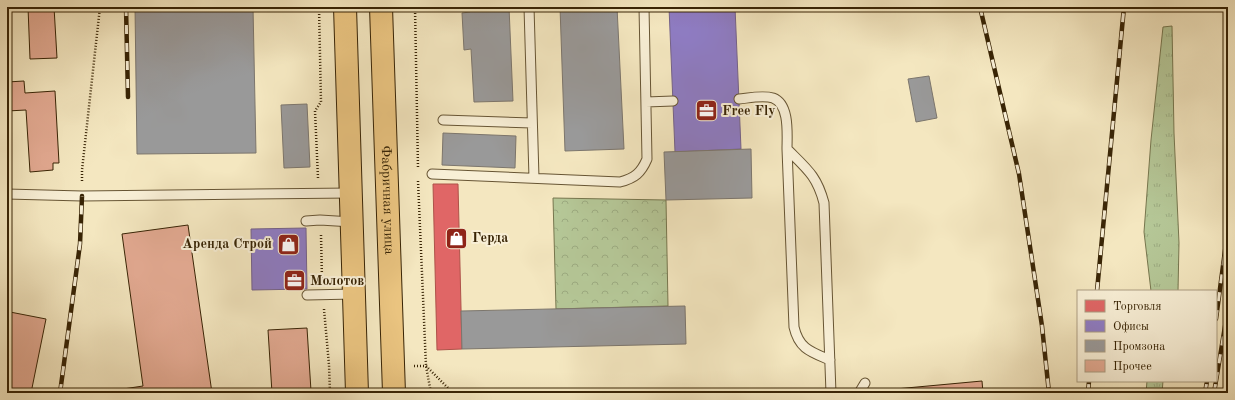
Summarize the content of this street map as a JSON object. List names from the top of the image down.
{
  "streets": {
    "main road": ["Фабричная улица"]
  },
  "places": {
    "office": ["Free Fly", "Молотов"],
    "shop": ["Герда", "Аренда Строй"]
  },
  "legend": [
    "Торговля",
    "Офисы",
    "Промзона",
    "Прочее"
  ]
}
